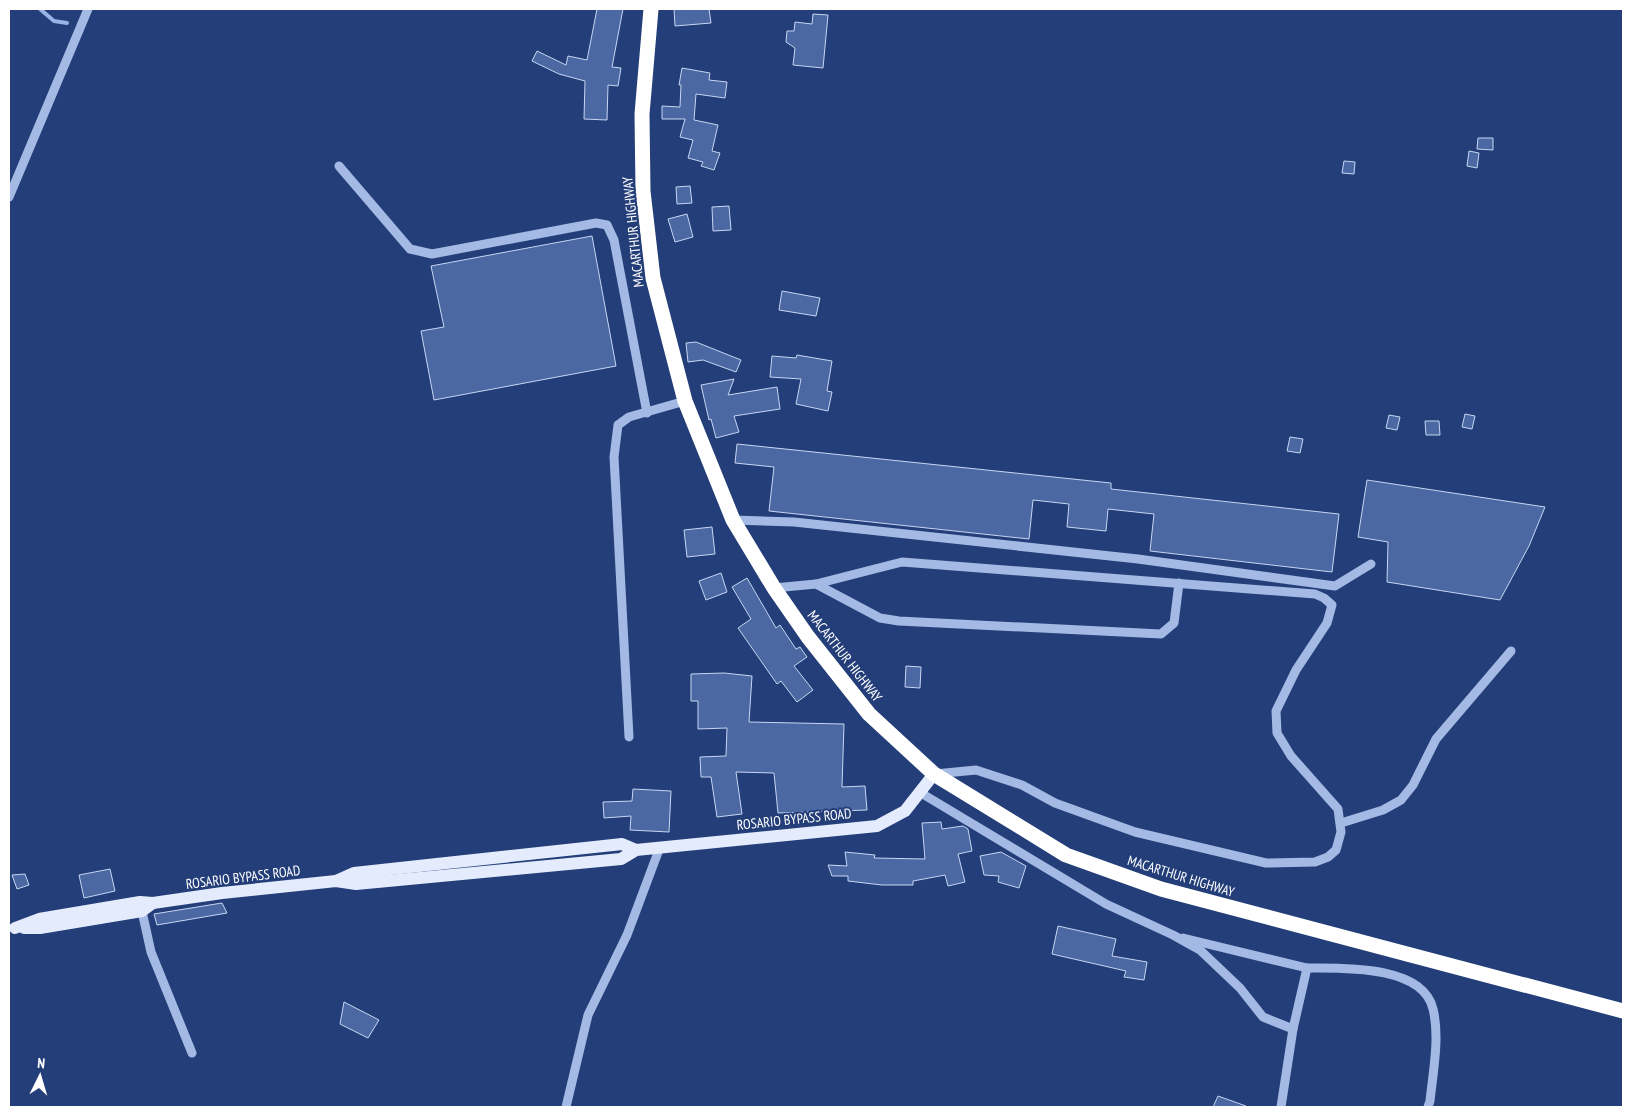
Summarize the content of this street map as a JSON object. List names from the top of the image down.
{
  "streets": {
    "highway": ["MACARTHUR HIGHWAY"],
    "main road": ["ROSARIO BYPASS ROAD"]
  },
  "crossings": [
    ["MACARTHUR HIGHWAY", "ROSARIO BYPASS ROAD"]
  ],
  "north": "top"
}
